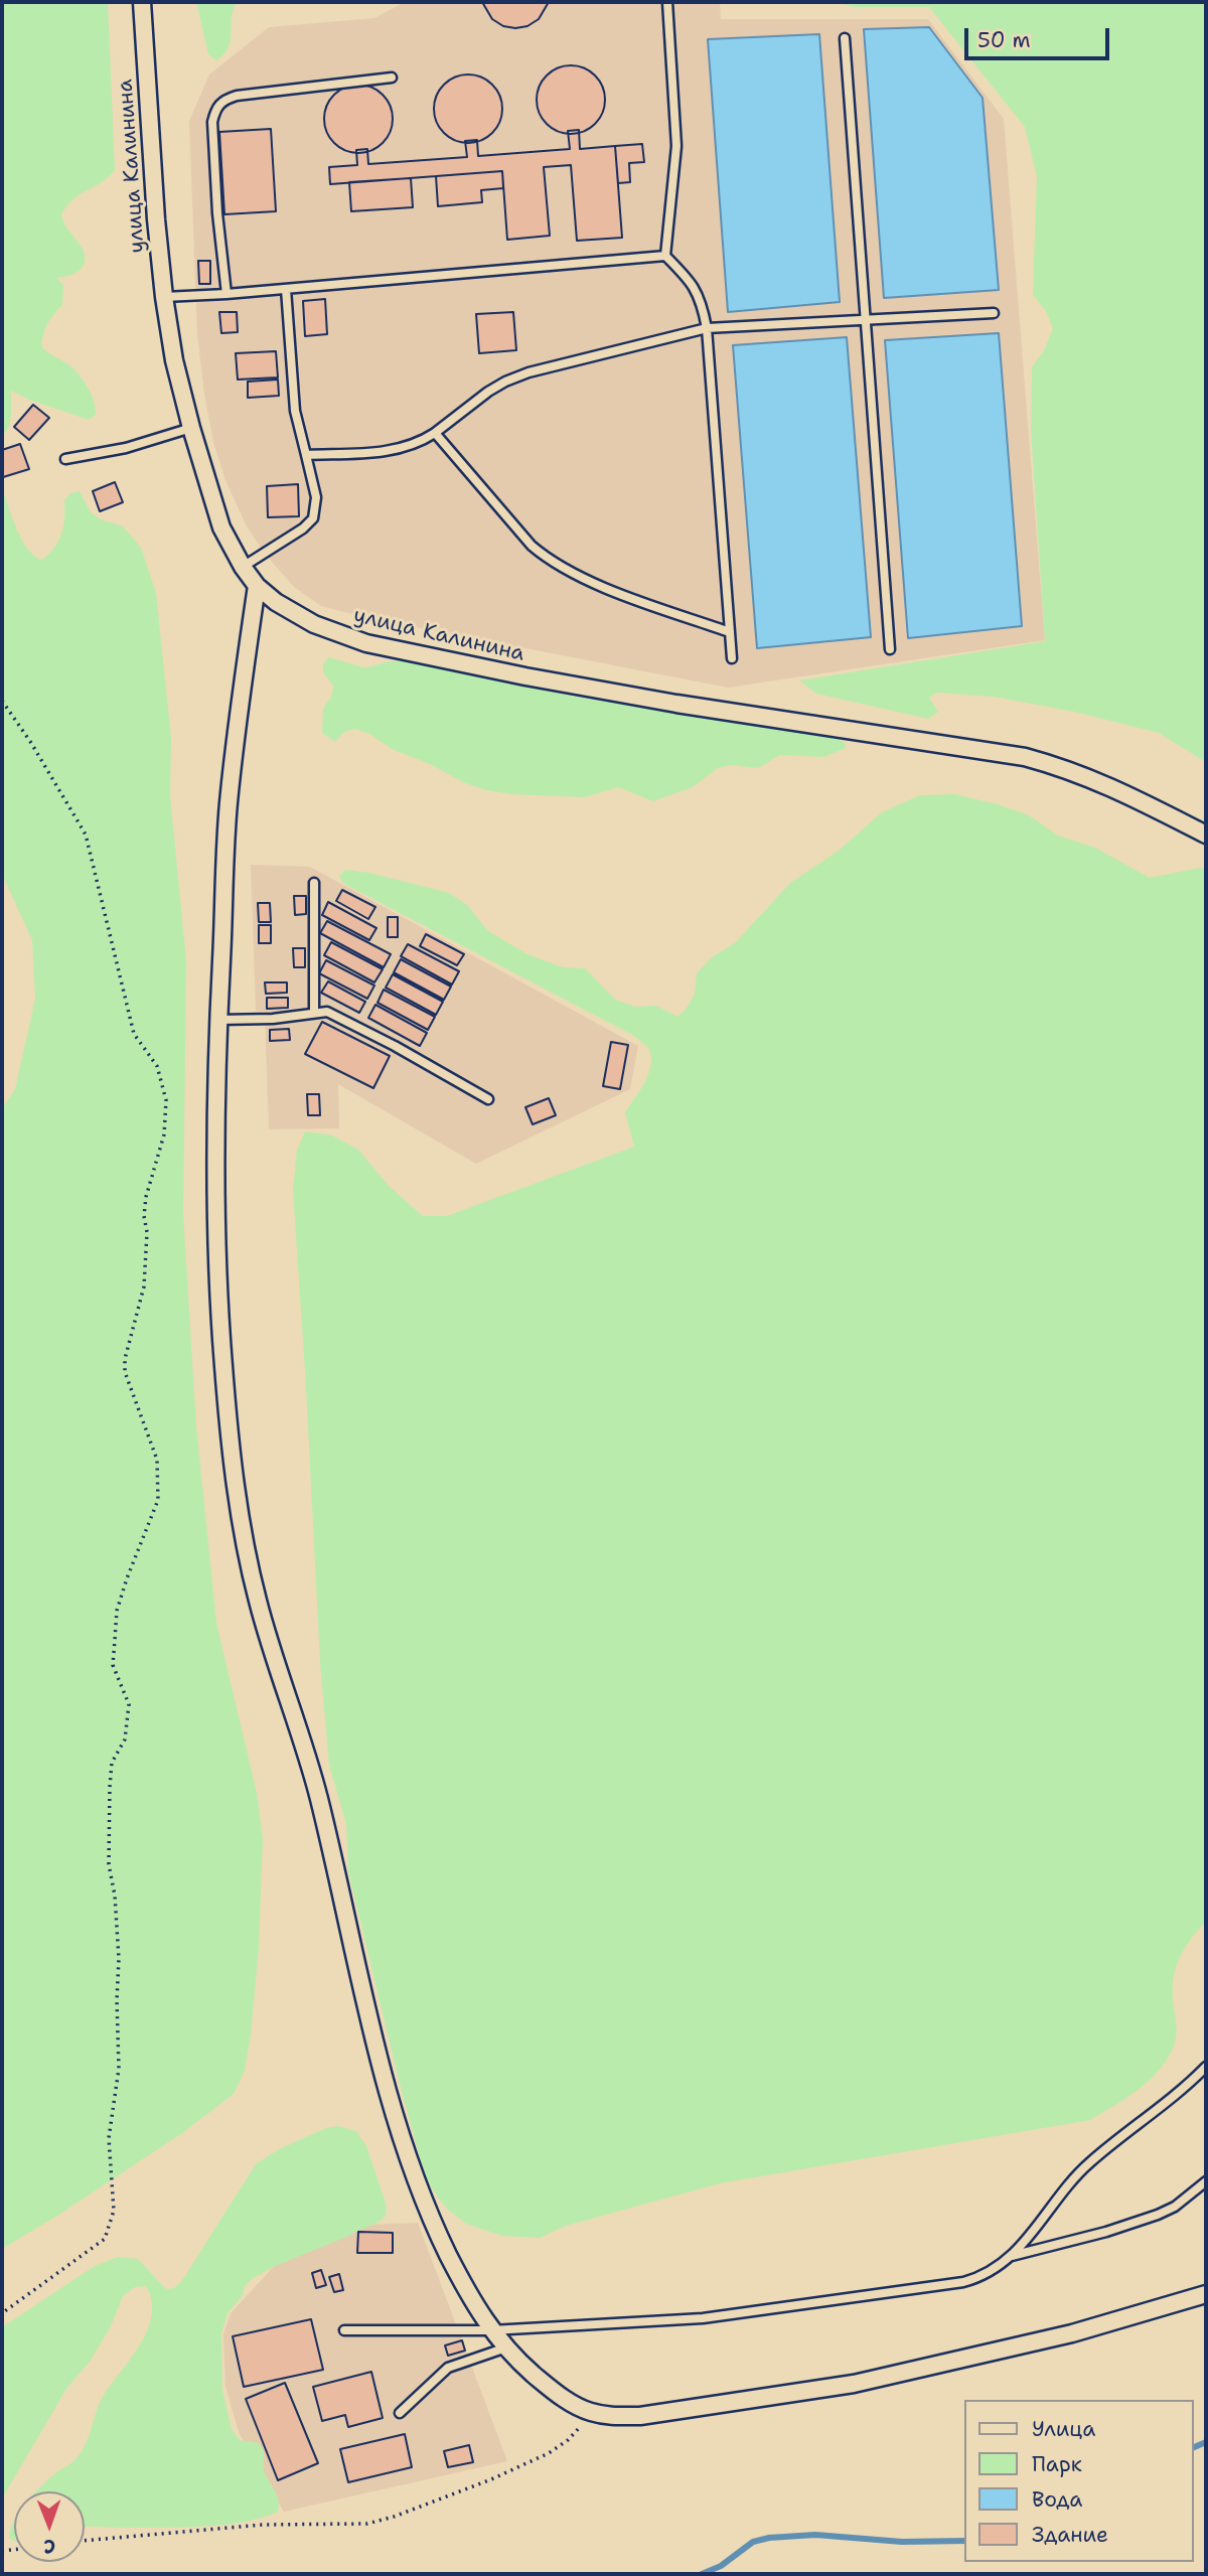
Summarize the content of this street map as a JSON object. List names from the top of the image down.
{
  "streets": {
    "street": ["улица Калинина"]
  },
  "legend": [
    "Улица",
    "Парк",
    "Вода",
    "Здание"
  ],
  "scale_bar": "50 m",
  "north": "bottom"
}
